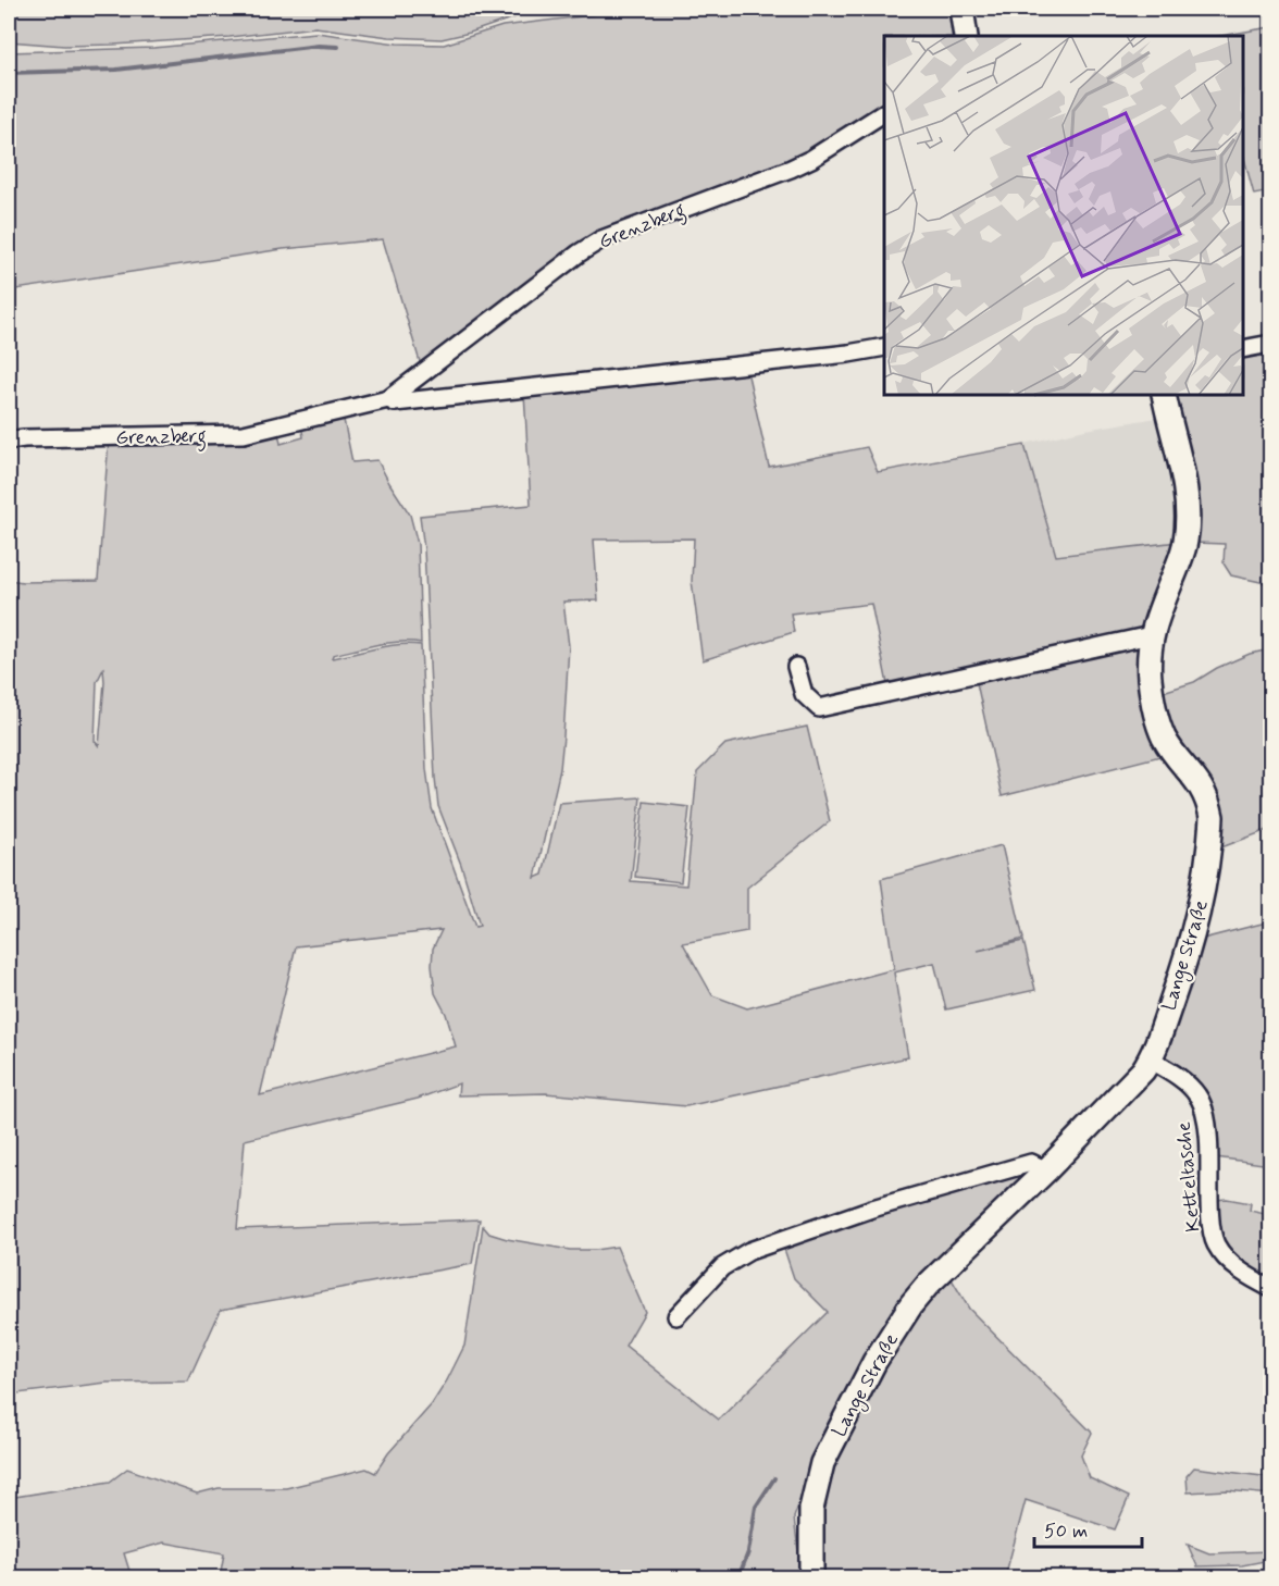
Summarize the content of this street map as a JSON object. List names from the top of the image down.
{
  "streets": {
    "street": ["Grenzberg", "Lange Straße", "Ketteltasche"]
  },
  "crossings": [
    ["Lange Straße", "Ketteltasche"]
  ],
  "scale_bar": "50 m"
}
